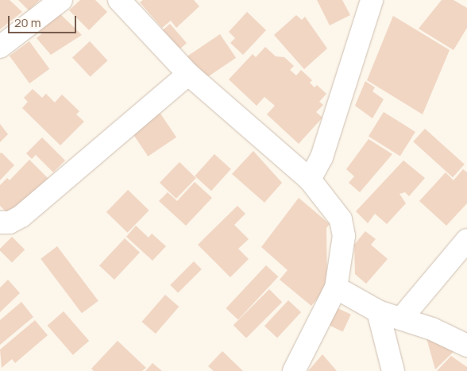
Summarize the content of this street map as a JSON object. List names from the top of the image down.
{
  "scale_bar": "20 m"
}
